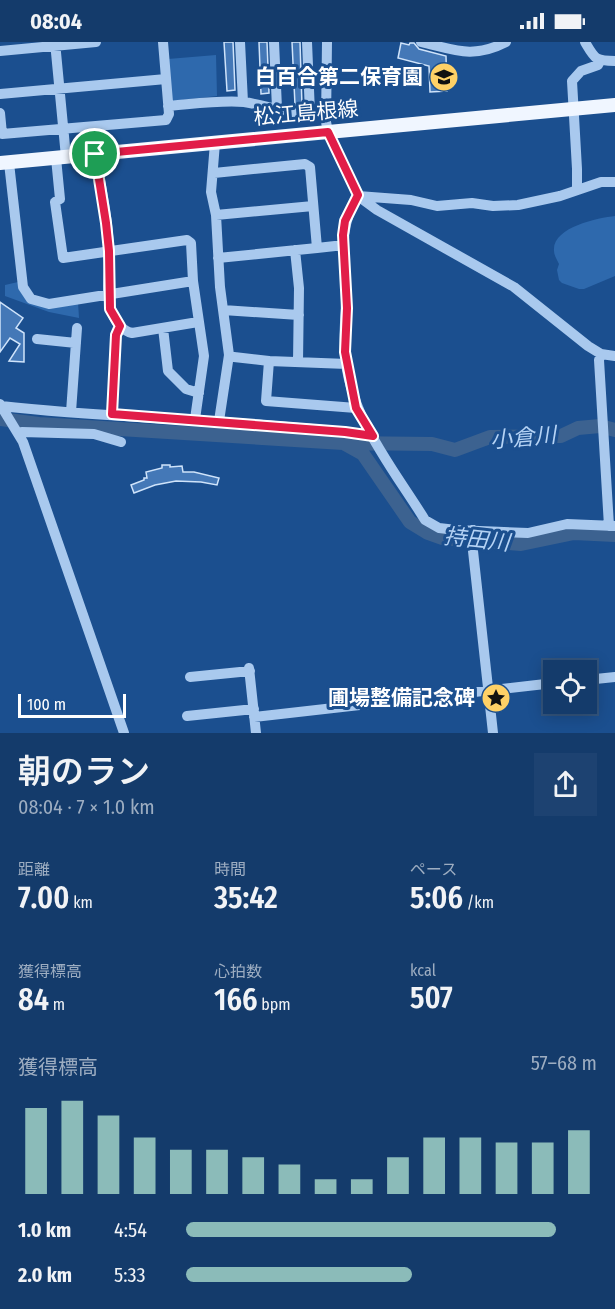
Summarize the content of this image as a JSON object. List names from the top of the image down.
{
  "streets": {
    "main road": ["松江島根線"]
  },
  "water": ["小倉川", "持田川"],
  "places": {
    "school or university": ["白百合第二保育園"],
    "place": ["圃場整備記念碑"]
  },
  "scale_bar": "100 m",
  "page": {
    "status": "08:04",
    "scale": "100 m",
    "heading": ["朝のラン", "08:04 · 7 × 1.0 km"],
    "stats": [
      ["距離", "7.00 km"],
      ["時間", "35:42"],
      ["ペース", "5:06 /km"],
      ["獲得標高", "84 m"],
      ["心拍数", "166 bpm"],
      ["kcal", "507"]
    ],
    "chart": ["獲得標高", "57–68 m"],
    "list": [
      {
        "name": "1.0 km",
        "note": "4:54"
      },
      {
        "name": "2.0 km",
        "note": "5:33"
      }
    ]
  }
}
